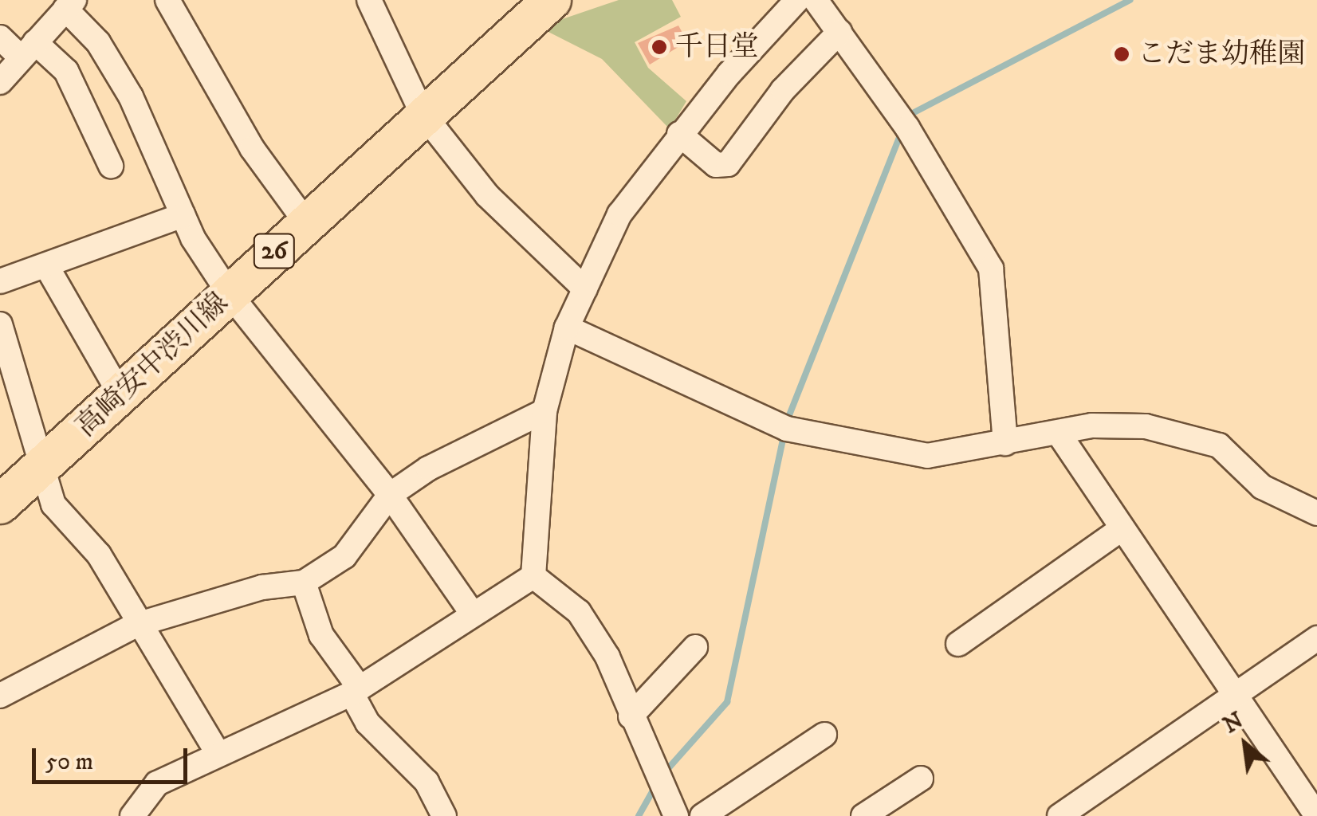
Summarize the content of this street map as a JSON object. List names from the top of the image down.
{
  "streets": {
    "main road": ["26", "高崎安中渋川線"]
  },
  "places": ["千日堂", "こだま幼稚園"],
  "scale_bar": "50 m",
  "north": "top left"
}
